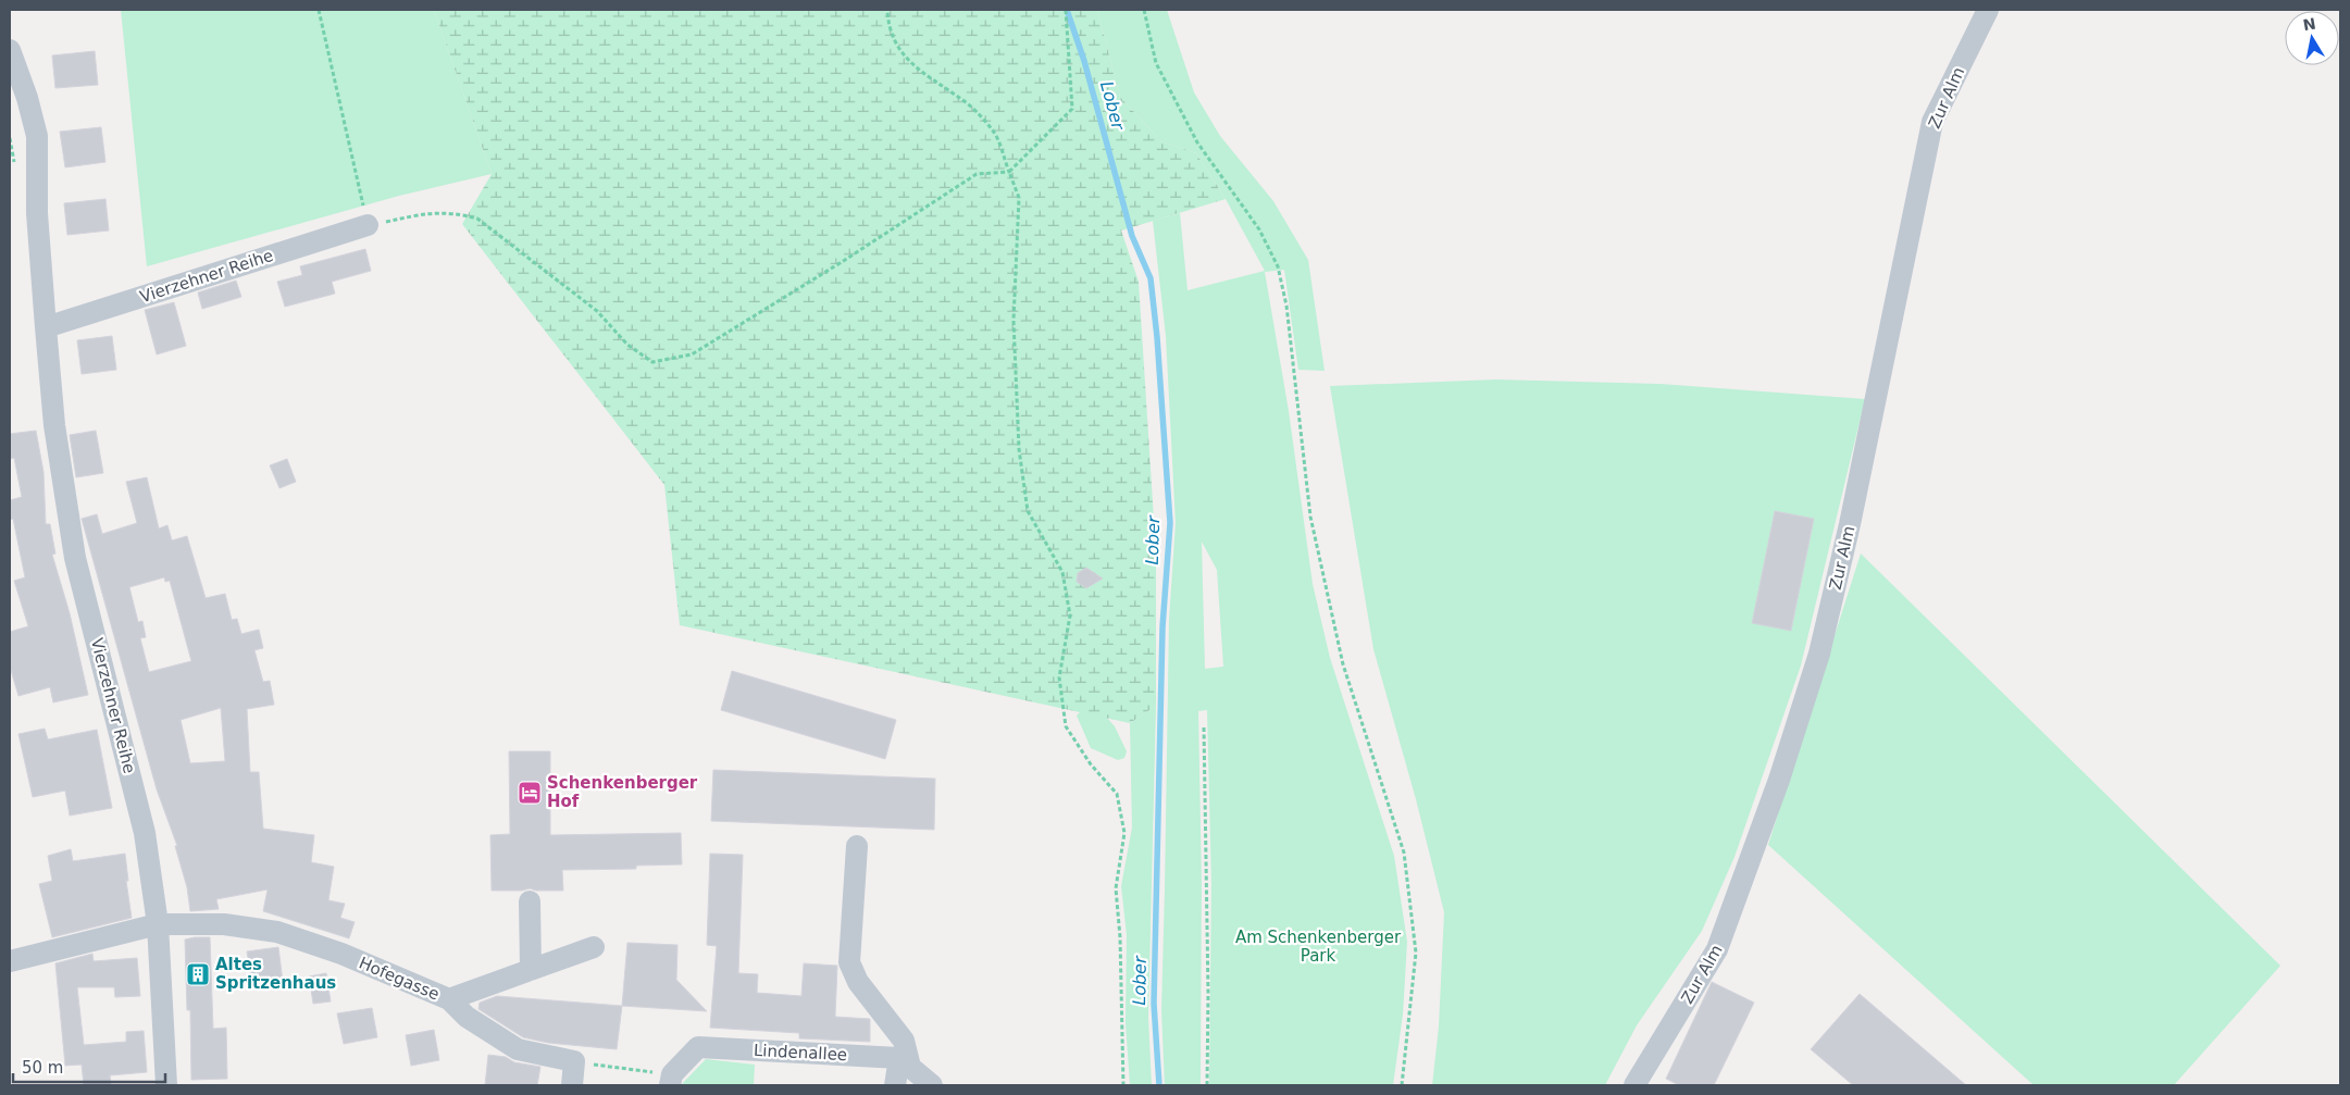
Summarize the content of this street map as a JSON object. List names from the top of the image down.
{
  "streets": {
    "street": [
      "Zur Alm",
      "Vierzehner Reihe",
      "Hofegasse",
      "Lindenallee"
    ]
  },
  "crossings": [
    ["Vierzehner Reihe", "Hofegasse"]
  ],
  "water": ["Lober"],
  "parks": ["Am Schenkenberger Park"],
  "places": {
    "hotel": ["Schenkenberger Hof"],
    "building": ["Altes Spritzenhaus"]
  },
  "scale_bar": "50 m",
  "north": "top"
}
